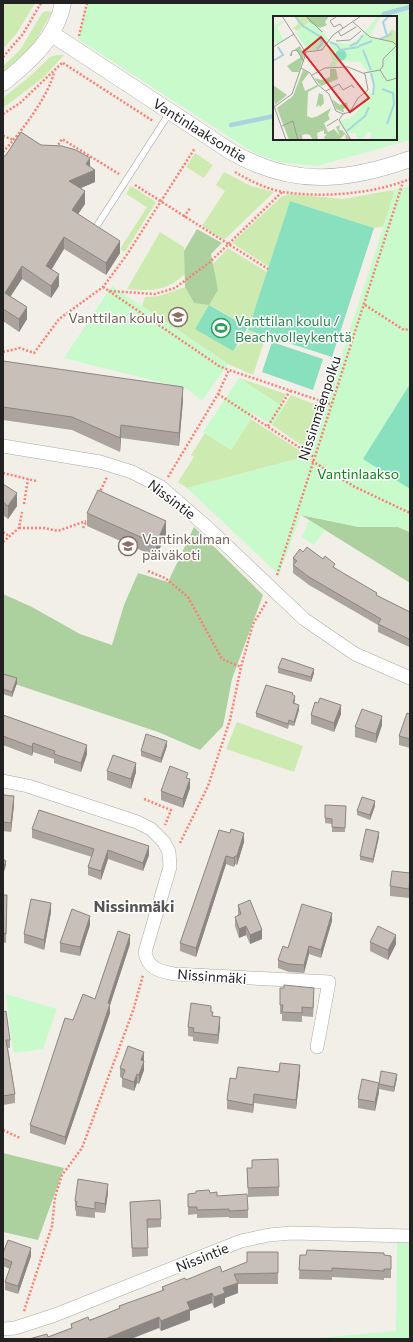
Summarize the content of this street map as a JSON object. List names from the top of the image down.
{
  "streets": {
    "street": ["Vantinlaaksontie", "Nissintie", "Nissinmäki"],
    "path": ["Nissinmäenpolku"]
  },
  "crossings": [
    ["Nissinmäenpolku", "Nissintie"]
  ],
  "districts": ["Nissinmäki"],
  "parks": ["Vantinlaakso"],
  "places": {
    "school or university": ["Vanttilan koulu", "Vantinkulman päiväkoti"],
    "sports": ["Vanttilan koulu / Beachvolleykenttä"]
  }
}
